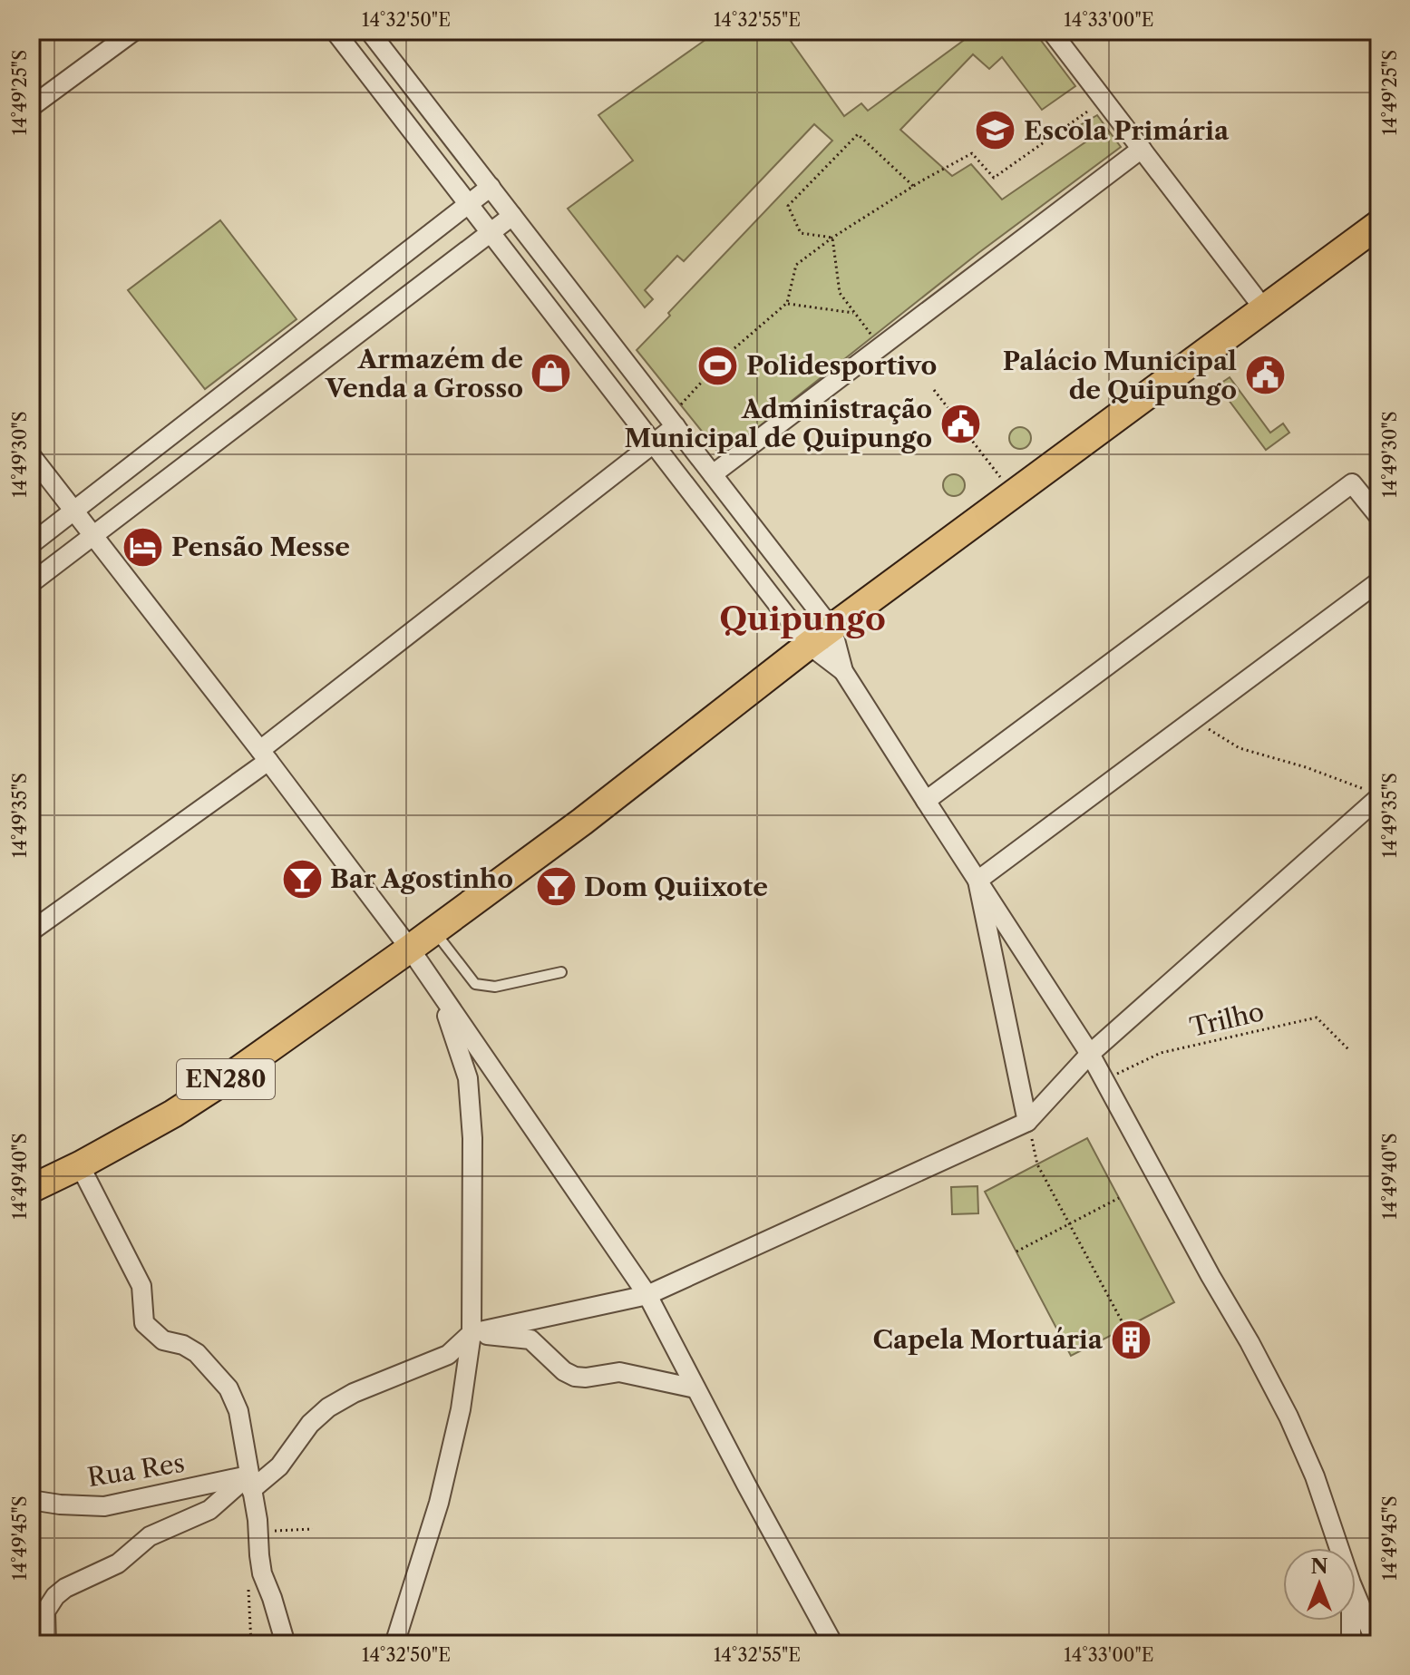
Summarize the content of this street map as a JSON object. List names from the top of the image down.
{
  "streets": {
    "main road": ["EN280"],
    "street": ["Rua Res"],
    "path": ["Trilho"]
  },
  "districts": ["Quipungo"],
  "places": {
    "school or university": ["Escola Primária"],
    "sports": ["Polidesportivo"],
    "shop": ["Armazém de Venda a Grosso"],
    "public building": ["Palácio Municipal de Quipungo", "Administração Municipal de Quipungo"],
    "hotel": ["Pensão Messe"],
    "bar": ["Bar Agostinho", "Dom Quiixote"],
    "building": ["Capela Mortuária"]
  },
  "north": "top",
  "coordinates": [
    "14°32'50\"E",
    "14°32'55\"E",
    "14°33'00\"E",
    "14°49'25\"S",
    "14°49'30\"S",
    "14°49'35\"S",
    "14°49'40\"S",
    "14°49'45\"S"
  ]
}
